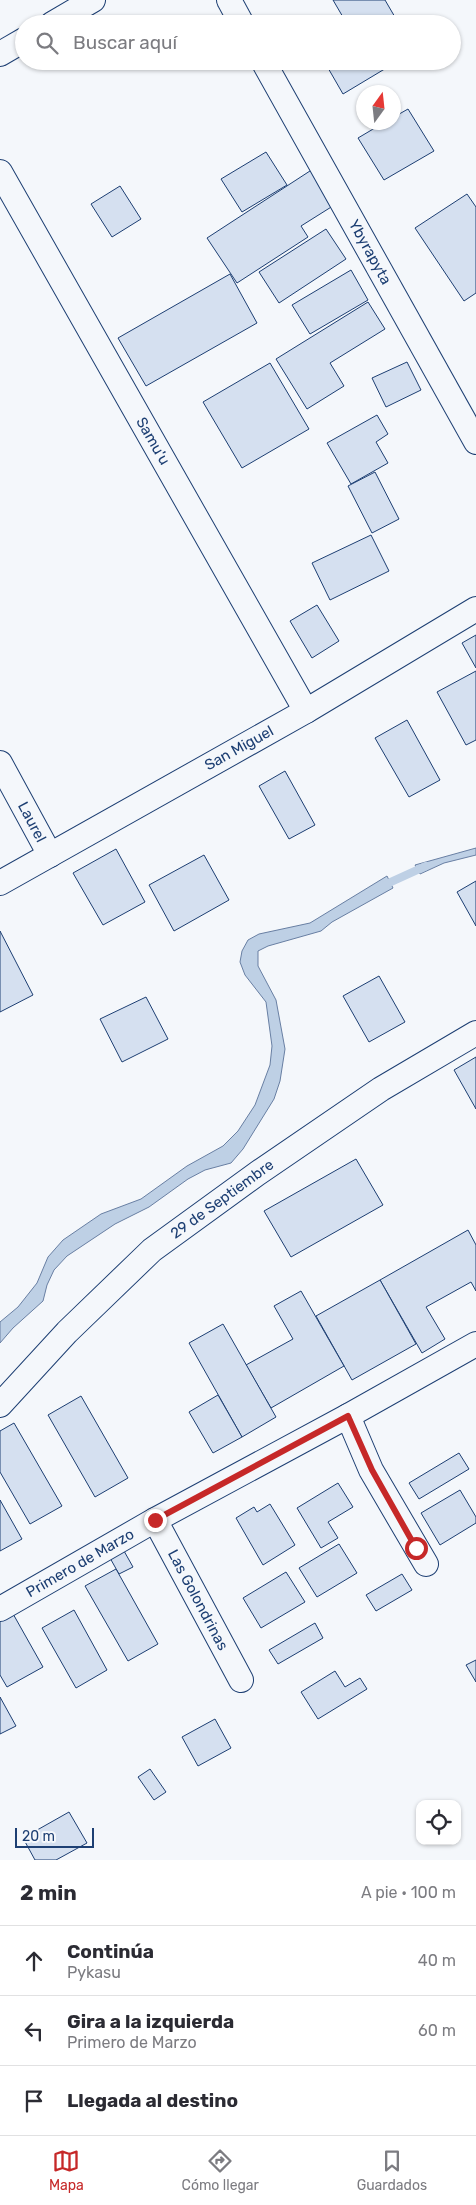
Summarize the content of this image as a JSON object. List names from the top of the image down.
{
  "streets": {
    "street": [
      "Ybyrapyta",
      "Samu'u",
      "San Miguel",
      "Laurel",
      "29 de Septiembre",
      "Primero de Marzo",
      "Las Golondrinas"
    ]
  },
  "crossings": [
    ["Samu'u", "San Miguel"],
    ["San Miguel", "Laurel"],
    ["Primero de Marzo", "Las Golondrinas"]
  ],
  "scale_bar": "20 m",
  "north": "top",
  "page": {
    "search": "Buscar aquí",
    "scale": "20 m",
    "heading": ["2 min", "A pie · 100 m"],
    "list": [
      ["Continúa", "Pykasu", "40 m"],
      ["Gira a la izquierda", "Primero de Marzo", "60 m"],
      "Llegada al destino"
    ],
    "nav": ["Mapa", "Cómo llegar", "Guardados"]
  }
}
